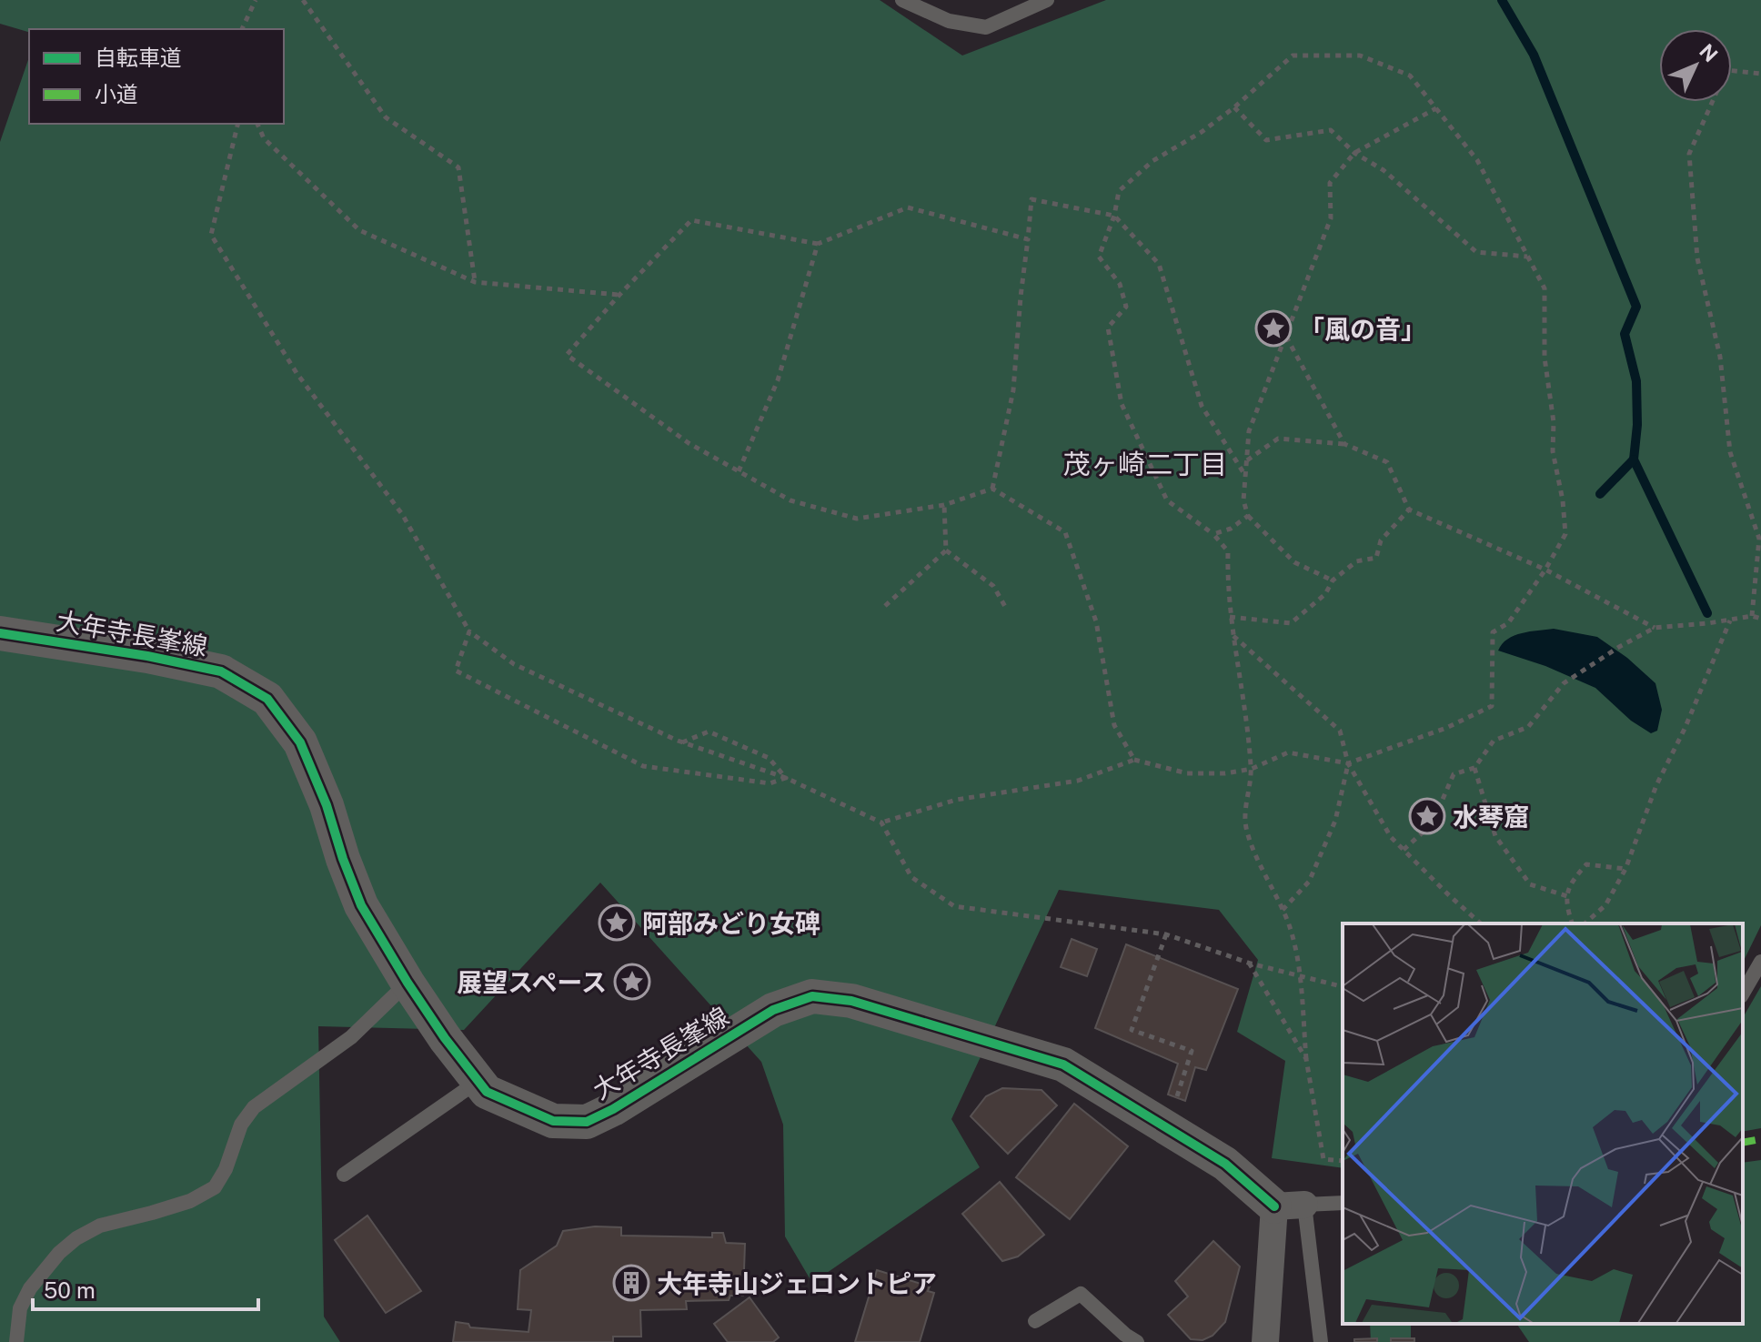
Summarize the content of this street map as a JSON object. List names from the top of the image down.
{
  "streets": {
    "street": ["大年寺長峯線"]
  },
  "districts": ["茂ヶ崎二丁目"],
  "places": {
    "place": [
      "「風の音」",
      "水琴窟",
      "阿部みどり女碑",
      "展望スペース"
    ],
    "building": ["大年寺山ジェロントピア"]
  },
  "legend": ["自転車道", "小道"],
  "scale_bar": "50 m",
  "north": "top right"
}
